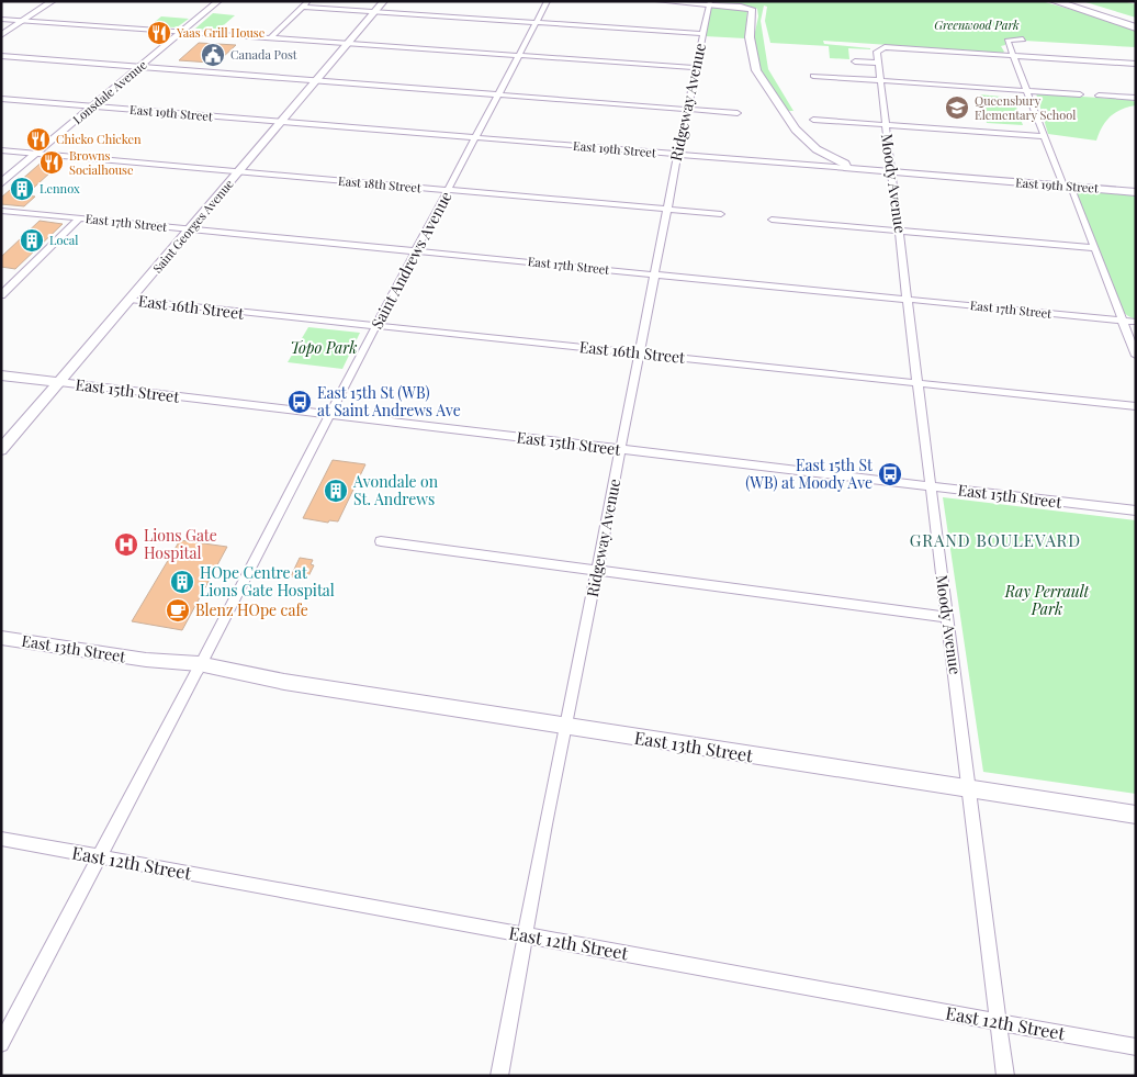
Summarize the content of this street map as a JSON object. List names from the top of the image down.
{
  "streets": {
    "street": [
      "Lonsdale Avenue",
      "Ridgeway Avenue",
      "East 19th Street",
      "Moody Avenue",
      "East 18th Street",
      "East 17th Street",
      "Saint Georges Avenue",
      "Saint Andrews Avenue",
      "East 16th Street",
      "East 15th Street",
      "East 13th Street",
      "East 12th Street"
    ]
  },
  "crossings": [
    ["Lonsdale Avenue", "East 19th Street"],
    ["Lonsdale Avenue", "East 18th Street"],
    ["Ridgeway Avenue", "East 19th Street"],
    ["Ridgeway Avenue", "East 18th Street"],
    ["Ridgeway Avenue", "East 17th Street"],
    ["Ridgeway Avenue", "East 16th Street"],
    ["Ridgeway Avenue", "East 15th Street"],
    ["Ridgeway Avenue", "East 13th Street"],
    ["Ridgeway Avenue", "East 12th Street"],
    ["East 19th Street", "Moody Avenue"],
    ["East 19th Street", "Saint Georges Avenue"],
    ["East 19th Street", "Saint Andrews Avenue"],
    ["Moody Avenue", "East 17th Street"],
    ["Moody Avenue", "East 16th Street"],
    ["Moody Avenue", "East 15th Street"],
    ["Moody Avenue", "East 13th Street"],
    ["Moody Avenue", "East 12th Street"],
    ["East 18th Street", "Saint Georges Avenue"],
    ["East 18th Street", "Saint Andrews Avenue"],
    ["East 17th Street", "Saint Georges Avenue"],
    ["East 17th Street", "Saint Andrews Avenue"],
    ["Saint Georges Avenue", "East 16th Street"],
    ["Saint Georges Avenue", "East 15th Street"],
    ["Saint Andrews Avenue", "East 16th Street"],
    ["Saint Andrews Avenue", "East 15th Street"],
    ["Saint Andrews Avenue", "East 13th Street"],
    ["Saint Andrews Avenue", "East 12th Street"]
  ],
  "districts": ["GRAND BOULEVARD"],
  "parks": ["Greenwood Park", "Topo Park", "Ray Perrault Park"],
  "places": {
    "restaurant": ["Yaas Grill House", "Chicko Chicken", "Browns Socialhouse"],
    "public building": ["Canada Post"],
    "school or university": ["Queensbury Elementary School"],
    "building": [
      "Lennox",
      "Local",
      "Avondale on St. Andrews",
      "HOpe Centre at Lions Gate Hospital"
    ],
    "bus stop": ["East 15th St (WB) at Saint Andrews Ave", "East 15th St (WB) at Moody Ave"],
    "hospital": ["Lions Gate Hospital"],
    "cafe": ["Blenz HOpe cafe"]
  }
}
